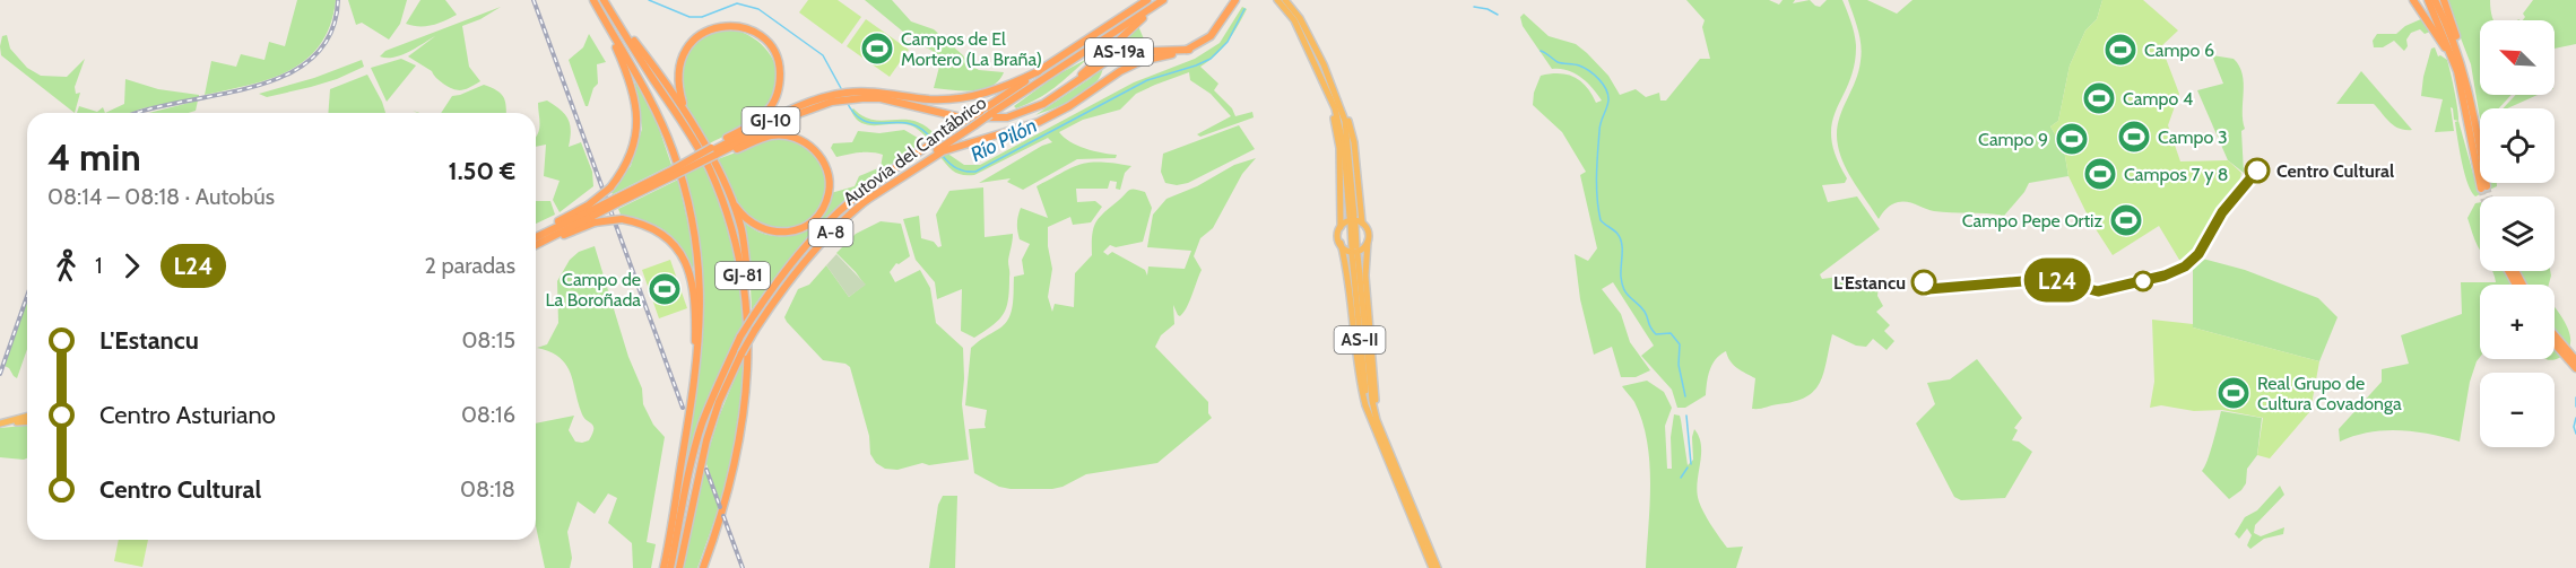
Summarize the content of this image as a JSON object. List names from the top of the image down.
{
  "streets": {
    "highway": [
      "AS-19a",
      "GJ-10",
      "Autovía del Cantábrico",
      "A-8",
      "GJ-81",
      "AS-II"
    ]
  },
  "crossings": [
    ["AS-19a", "GJ-10"]
  ],
  "water": ["Río Pilón"],
  "places": {
    "sports": [
      "Campos de El Mortero (La Braña)",
      "Campo 6",
      "Campo 4",
      "Campo 3",
      "Campo 9",
      "Campos 7 y 8",
      "Campo Pepe Ortiz",
      "Campo de La Boroñada",
      "Real Grupo de Cultura Covadonga"
    ],
    "other": ["Centro Cultural", "L'Estancu"]
  },
  "lines": ["bus line L24"],
  "north": "top left",
  "page": {
    "on_map": "L24",
    "map_buttons": ["+", "−"],
    "heading": ["4 min", "08:14 – 08:18 · Autobús", "1.50 €"],
    "legs": ["1", "L24", "2 paradas"],
    "list": [
      {
        "name": "L'Estancu",
        "value": "08:15"
      },
      {
        "name": "Centro Asturiano",
        "value": "08:16"
      },
      {
        "name": "Centro Cultural",
        "value": "08:18"
      }
    ]
  }
}
